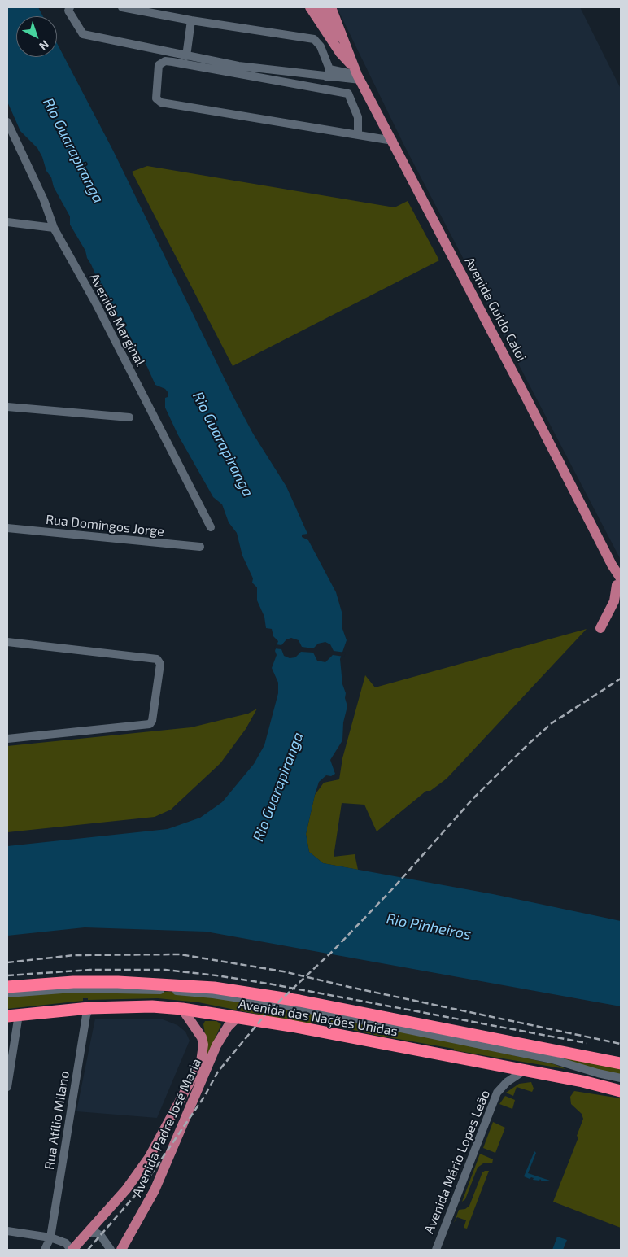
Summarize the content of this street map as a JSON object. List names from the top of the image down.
{
  "streets": {
    "highway": ["Avenida das Nações Unidas"],
    "main road": ["Avenida Guido Caloi", "Avenida Padre José Maria"],
    "street": [
      "Avenida Marginal",
      "Rua Domingos Jorge",
      "Rua Atílio Milano",
      "Avenida Mário Lopes Leão"
    ]
  },
  "crossings": [
    ["Avenida das Nações Unidas", "Rua Atílio Milano"],
    ["Avenida das Nações Unidas", "Avenida Padre José Maria"],
    ["Avenida das Nações Unidas", "Avenida Mário Lopes Leão"]
  ],
  "water": ["Rio Guarapiranga", "Rio Pinheiros"],
  "north": "bottom right"
}
